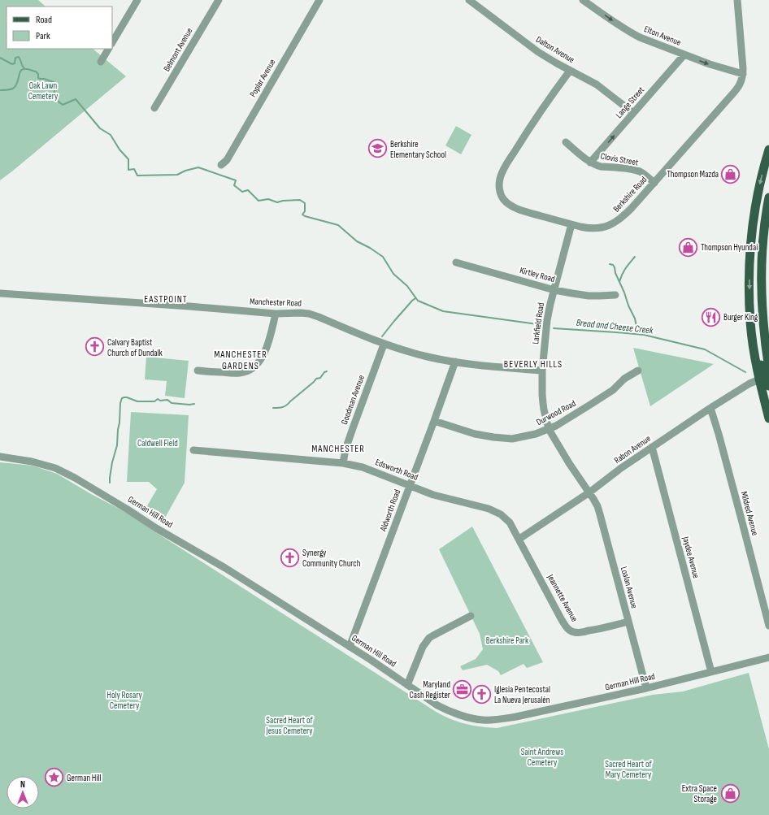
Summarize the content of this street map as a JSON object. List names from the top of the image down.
{
  "streets": {
    "street": [
      "Elton Avenue",
      "Belmont Avenue",
      "Dalton Avenue",
      "Poplar Avenue",
      "Lange Street",
      "Clovis Street",
      "Berkshire Road",
      "Kirtley Road",
      "Manchester Road",
      "Larkfield Road",
      "Goodman Avenue",
      "Durwood Road",
      "Rabon Avenue",
      "Edsworth Road",
      "Aldworth Road",
      "German Hill Road",
      "Mildred Avenue",
      "Jaydee Avenue",
      "Loalan Avenue",
      "Jeannette Avenue"
    ]
  },
  "crossings": [
    ["Elton Avenue", "Lange Street"],
    ["Elton Avenue", "Berkshire Road"],
    ["Dalton Avenue", "Lange Street"],
    ["Dalton Avenue", "Berkshire Road"],
    ["Lange Street", "Clovis Street"],
    ["Clovis Street", "Berkshire Road"],
    ["Berkshire Road", "Larkfield Road"],
    ["Kirtley Road", "Larkfield Road"],
    ["Manchester Road", "Larkfield Road"],
    ["Manchester Road", "Goodman Avenue"],
    ["Manchester Road", "Aldworth Road"],
    ["Larkfield Road", "Durwood Road"],
    ["Larkfield Road", "Rabon Avenue"],
    ["Larkfield Road", "Loalan Avenue"],
    ["Goodman Avenue", "Edsworth Road"],
    ["Durwood Road", "Aldworth Road"],
    ["Rabon Avenue", "Edsworth Road"],
    ["Rabon Avenue", "Mildred Avenue"],
    ["Rabon Avenue", "Jaydee Avenue"],
    ["Rabon Avenue", "Loalan Avenue"],
    ["Rabon Avenue", "Jeannette Avenue"],
    ["Edsworth Road", "Aldworth Road"],
    ["Edsworth Road", "Jeannette Avenue"],
    ["Aldworth Road", "German Hill Road"],
    ["German Hill Road", "Jaydee Avenue"],
    ["German Hill Road", "Loalan Avenue"],
    ["Loalan Avenue", "Jeannette Avenue"]
  ],
  "one_way": ["Elton Avenue", "Lange Street"],
  "districts": [
    "EASTPOINT",
    "MANCHESTER GARDENS",
    "BEVERLY HILLS",
    "MANCHESTER"
  ],
  "water": ["Bread and Cheese Creek"],
  "parks": [
    "Oak Lawn Cemetery",
    "Caldwell Field",
    "Berkshire Park",
    "Holy Rosary Cemetery",
    "Sacred Heart of Jesus Cemetery",
    "Saint Andrews Cemetery",
    "Sacred Heart of Mary Cemetery"
  ],
  "places": {
    "school or university": ["Berkshire Elementary School"],
    "shop": ["Thompson Mazda", "Thompson Hyundai", "Extra Space Storage"],
    "restaurant": ["Burger King"],
    "church": ["Calvary Baptist Church of Dundalk", "Synergy Community Church", "Iglesia Pentecostal La Nueva Jerusalén"],
    "office": ["Maryland Cash Register"],
    "place": ["German Hill"]
  },
  "legend": ["Road", "Park"],
  "north": "top"
}
